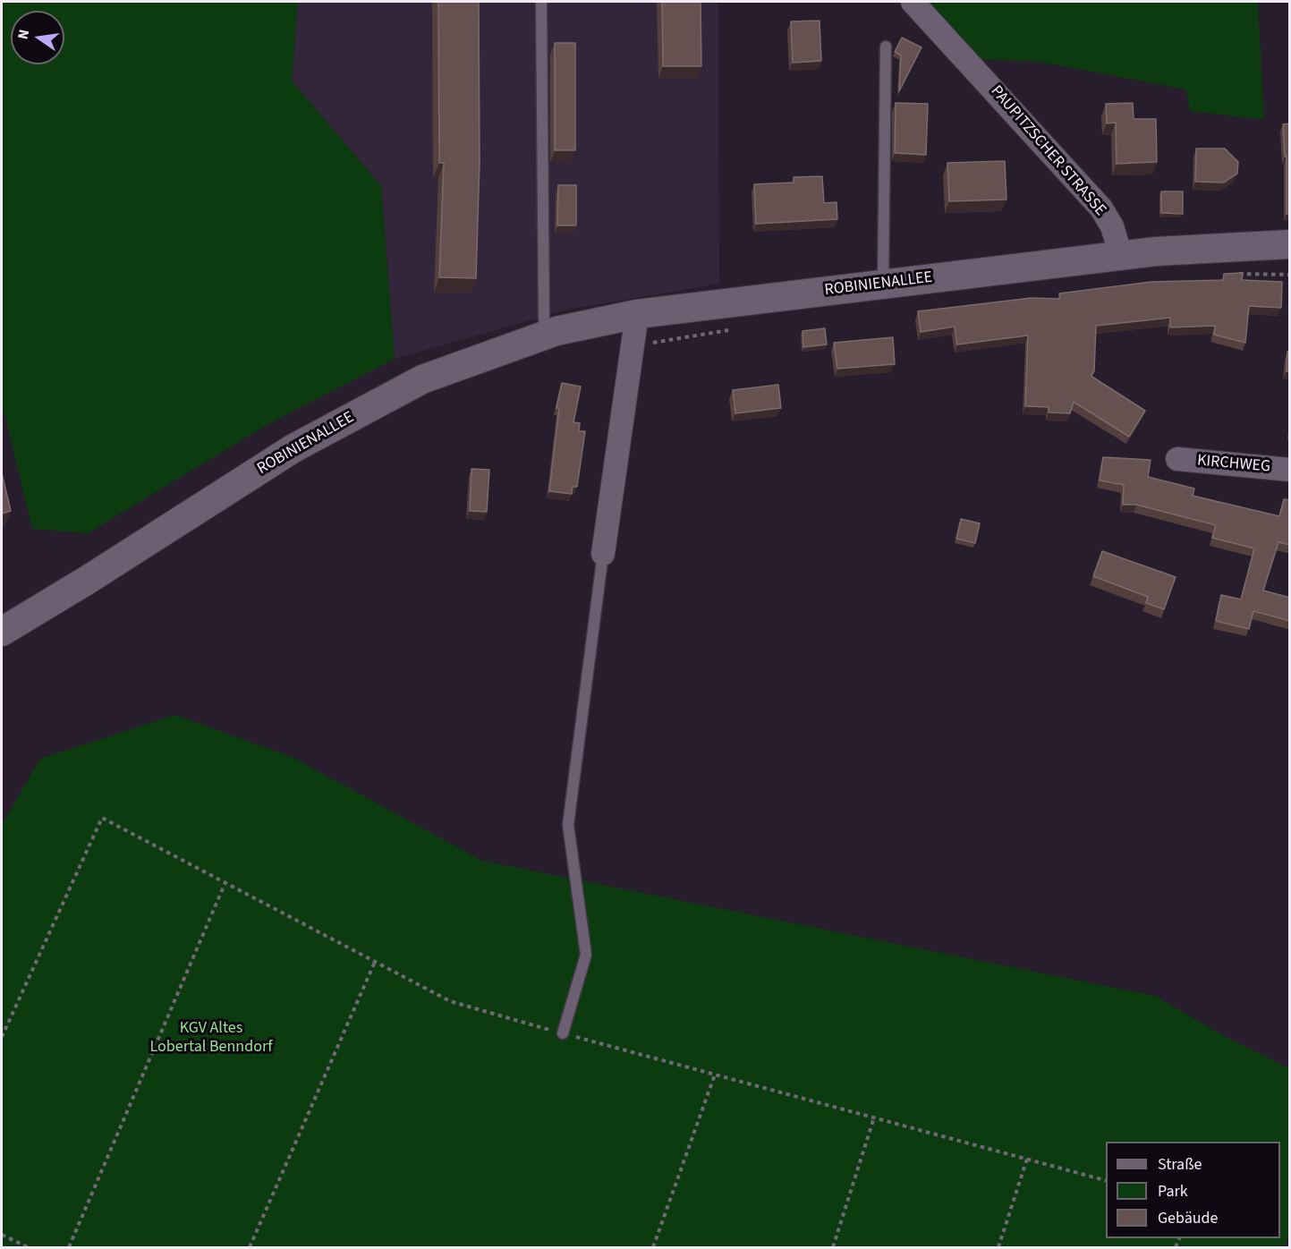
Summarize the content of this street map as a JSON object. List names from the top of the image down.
{
  "streets": {
    "street": ["PAUPITZSCHER STRASSE", "ROBINIENALLEE", "KIRCHWEG"]
  },
  "crossings": [
    ["PAUPITZSCHER STRASSE", "ROBINIENALLEE"]
  ],
  "parks": ["KGV Altes Lobertal Benndorf"],
  "legend": ["Straße", "Park", "Gebäude"],
  "north": "left"
}
